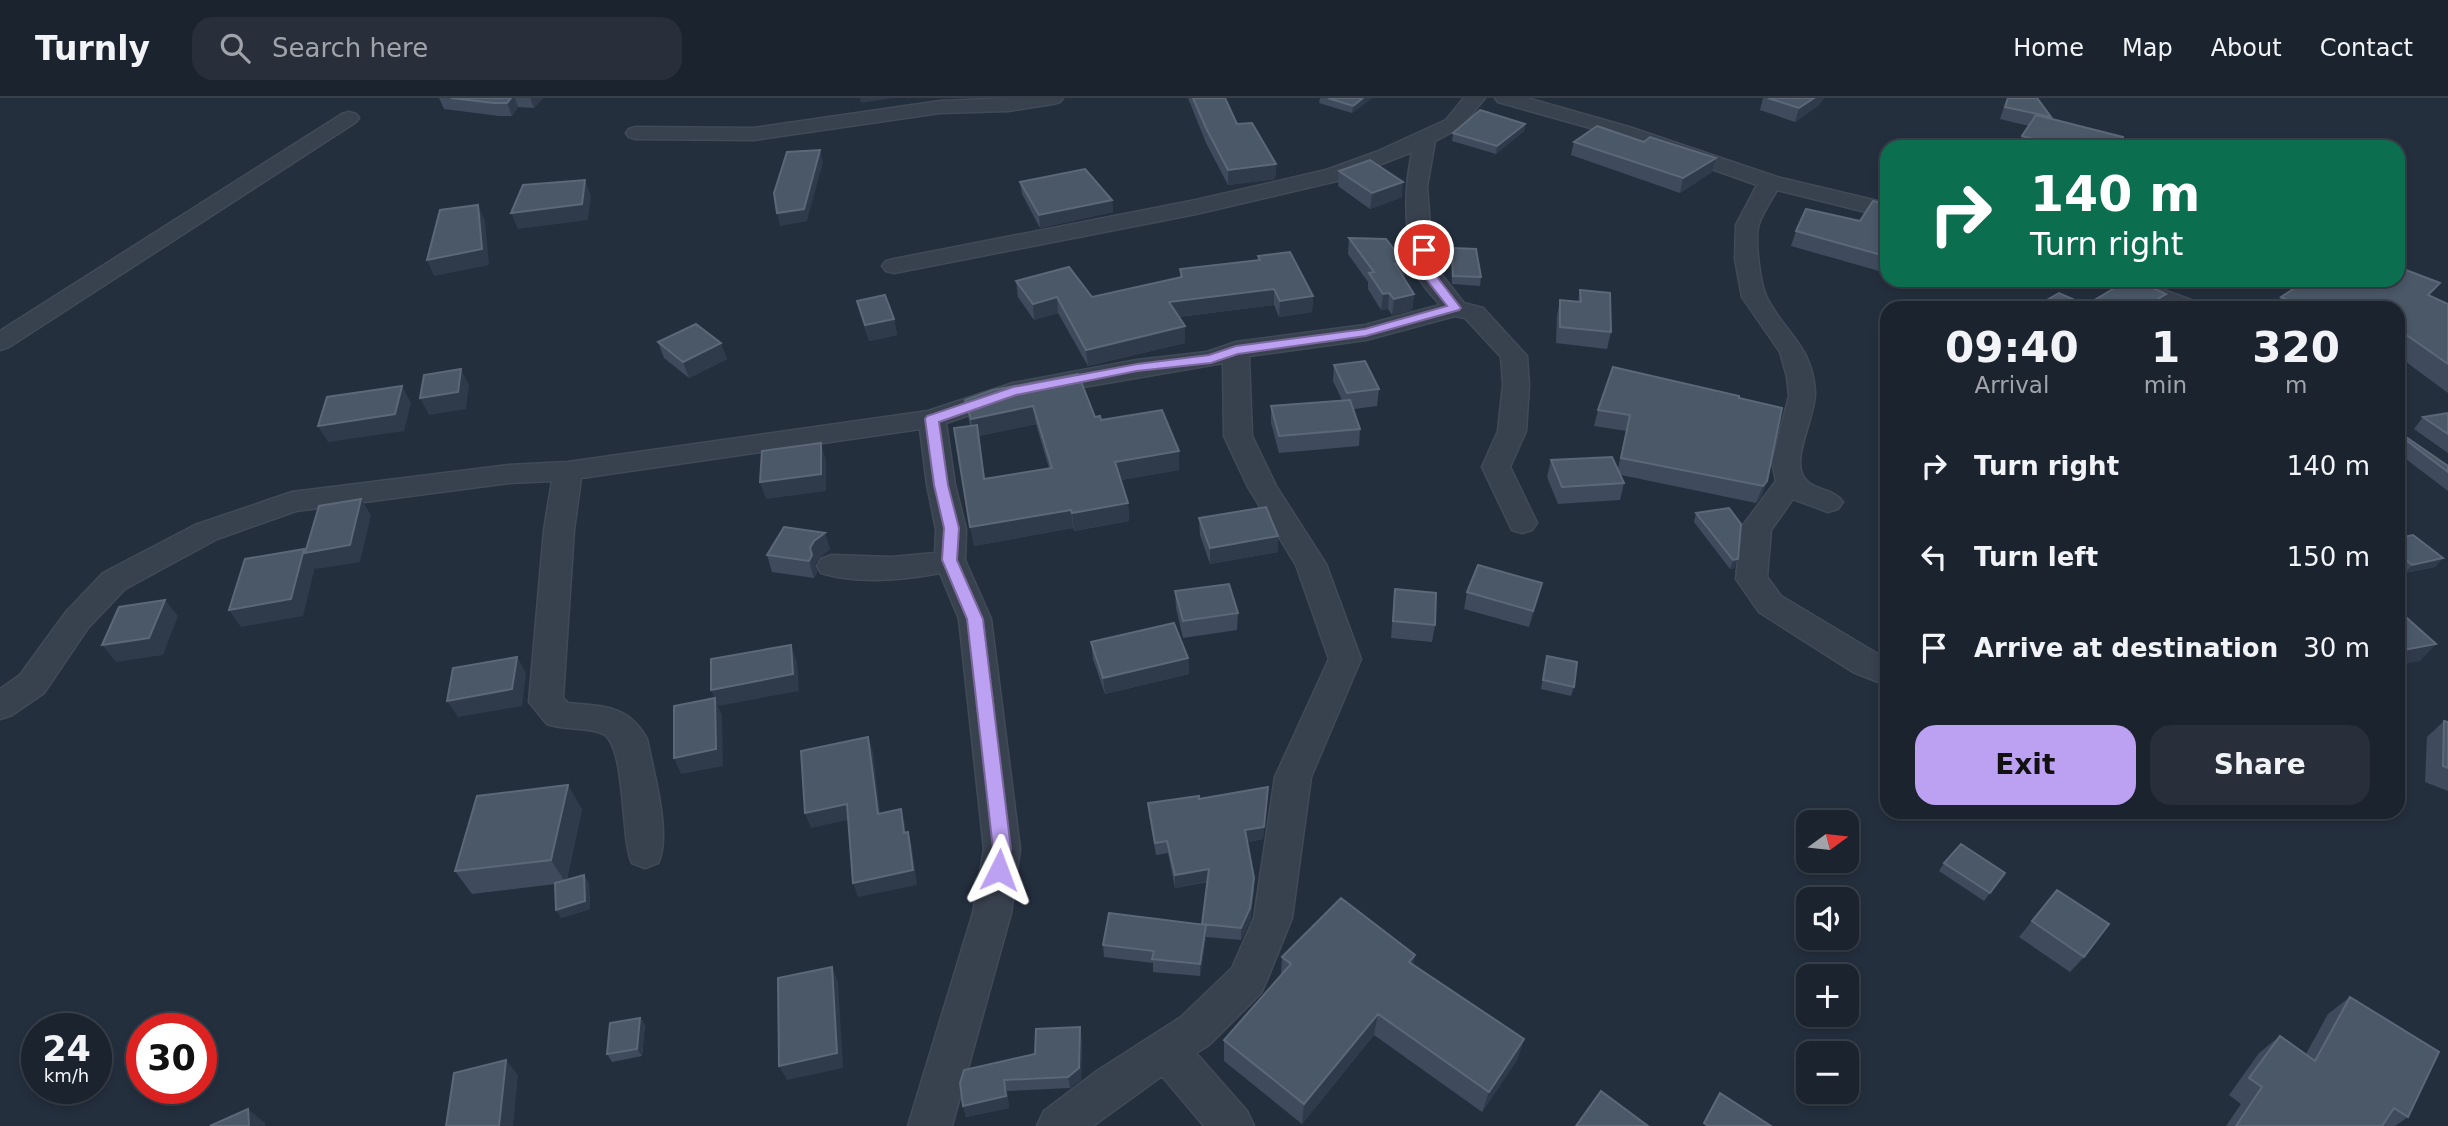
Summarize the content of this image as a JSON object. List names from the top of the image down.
{
  "north": "right",
  "page": {
    "header": "Turnly",
    "search": "Search here",
    "nav": [
      "Home",
      "Map",
      "About",
      "Contact"
    ],
    "turn": ["140 m", "Turn right"],
    "eta": [
      "09:40",
      "Arrival",
      "1",
      "min",
      "320",
      "m"
    ],
    "list": [
      {
        "name": "Turn right",
        "value": "140 m"
      },
      {
        "name": "Turn left",
        "value": "150 m"
      },
      {
        "name": "Arrive at destination",
        "value": "30 m"
      }
    ],
    "buttons": ["Exit", "Share"],
    "map_buttons": ["+", "−"],
    "speed": "24 km/h",
    "limit": "30"
  }
}
